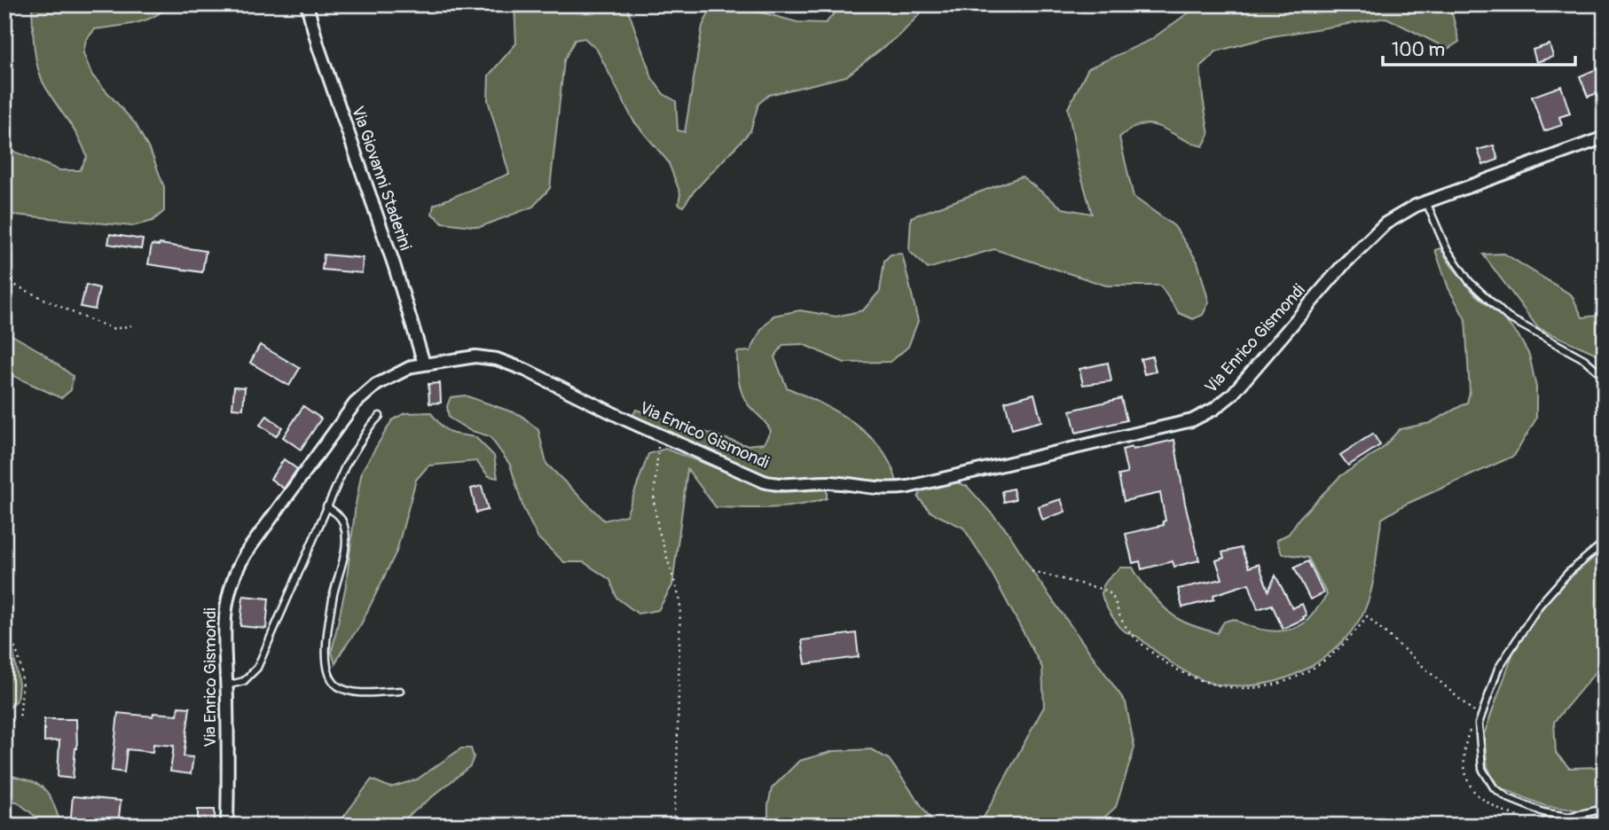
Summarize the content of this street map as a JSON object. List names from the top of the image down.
{
  "streets": {
    "street": ["Via Giovanni Staderini", "Via Enrico Gismondi"]
  },
  "crossings": [
    ["Via Giovanni Staderini", "Via Enrico Gismondi"]
  ],
  "scale_bar": "100 m"
}
